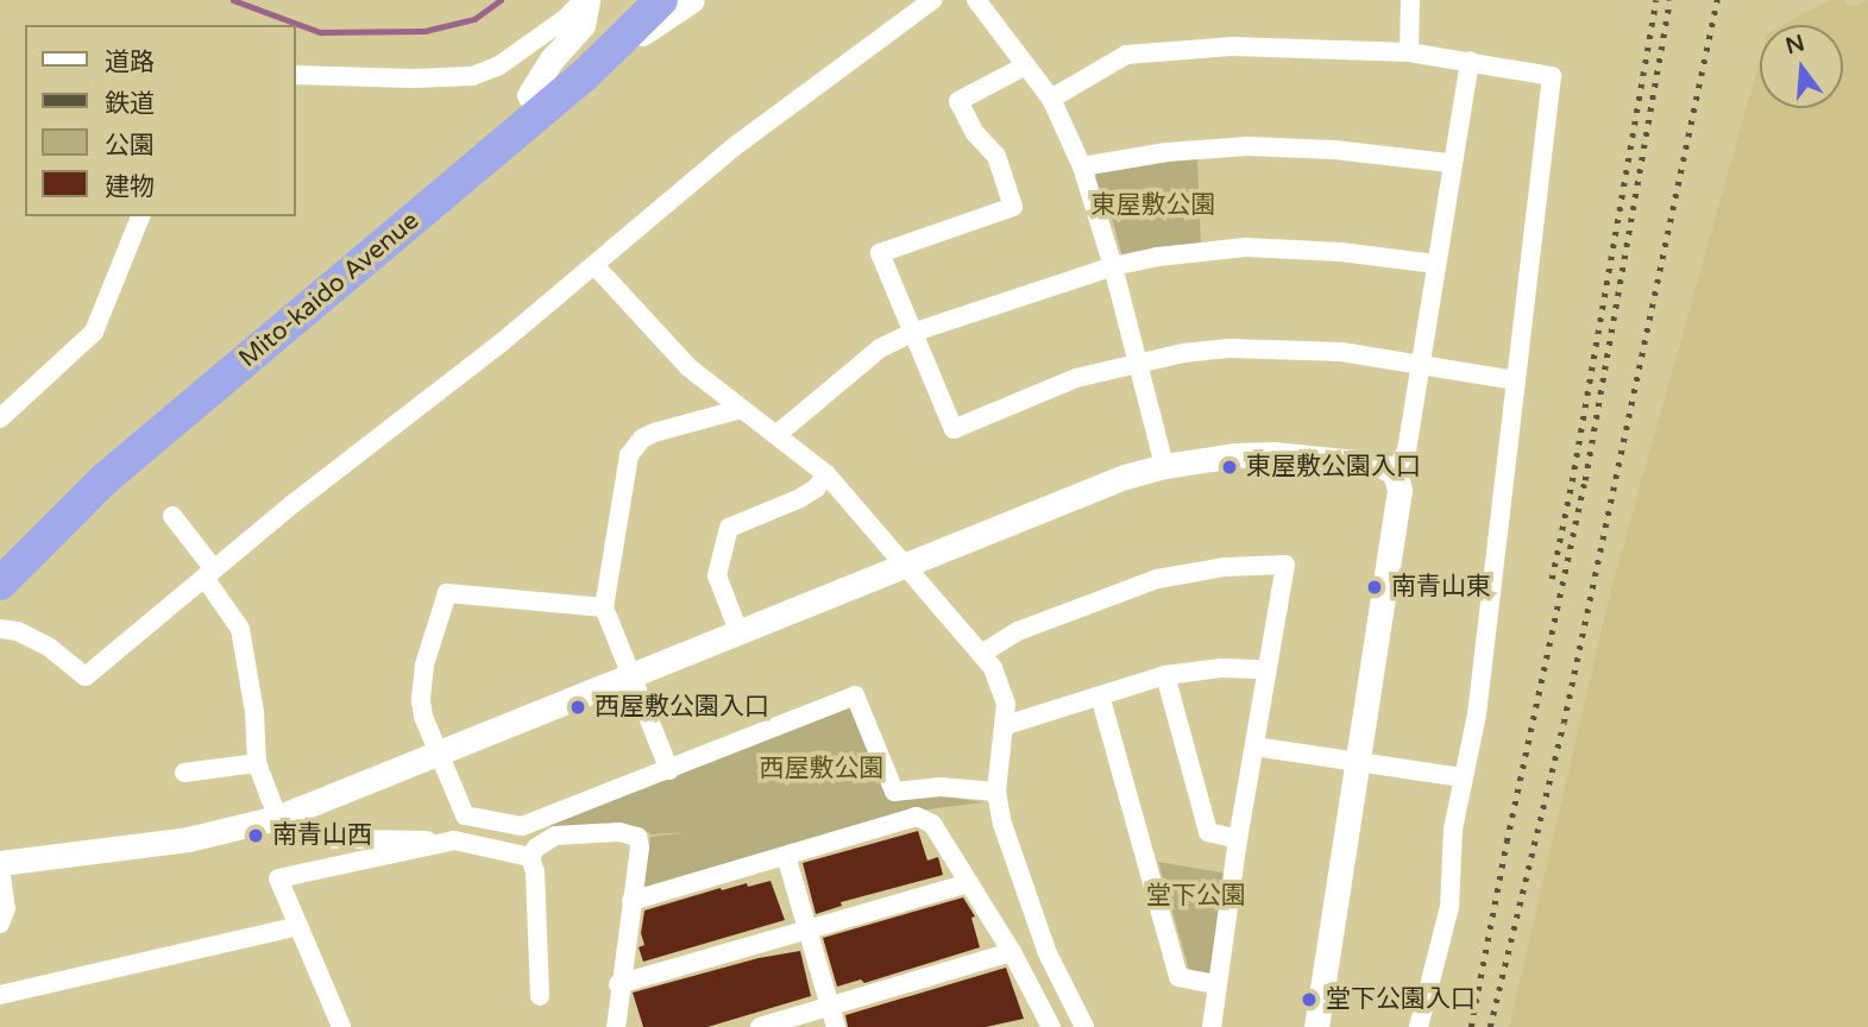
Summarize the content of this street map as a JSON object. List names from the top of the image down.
{
  "streets": {
    "highway": ["Mito-kaido Avenue"]
  },
  "parks": ["東屋敷公園", "西屋敷公園", "堂下公園"],
  "places": [
    "東屋敷公園入口",
    "南青山東",
    "西屋敷公園入口",
    "南青山西",
    "堂下公園入口"
  ],
  "legend": [
    "道路",
    "鉄道",
    "公園",
    "建物"
  ],
  "north": "top"
}
